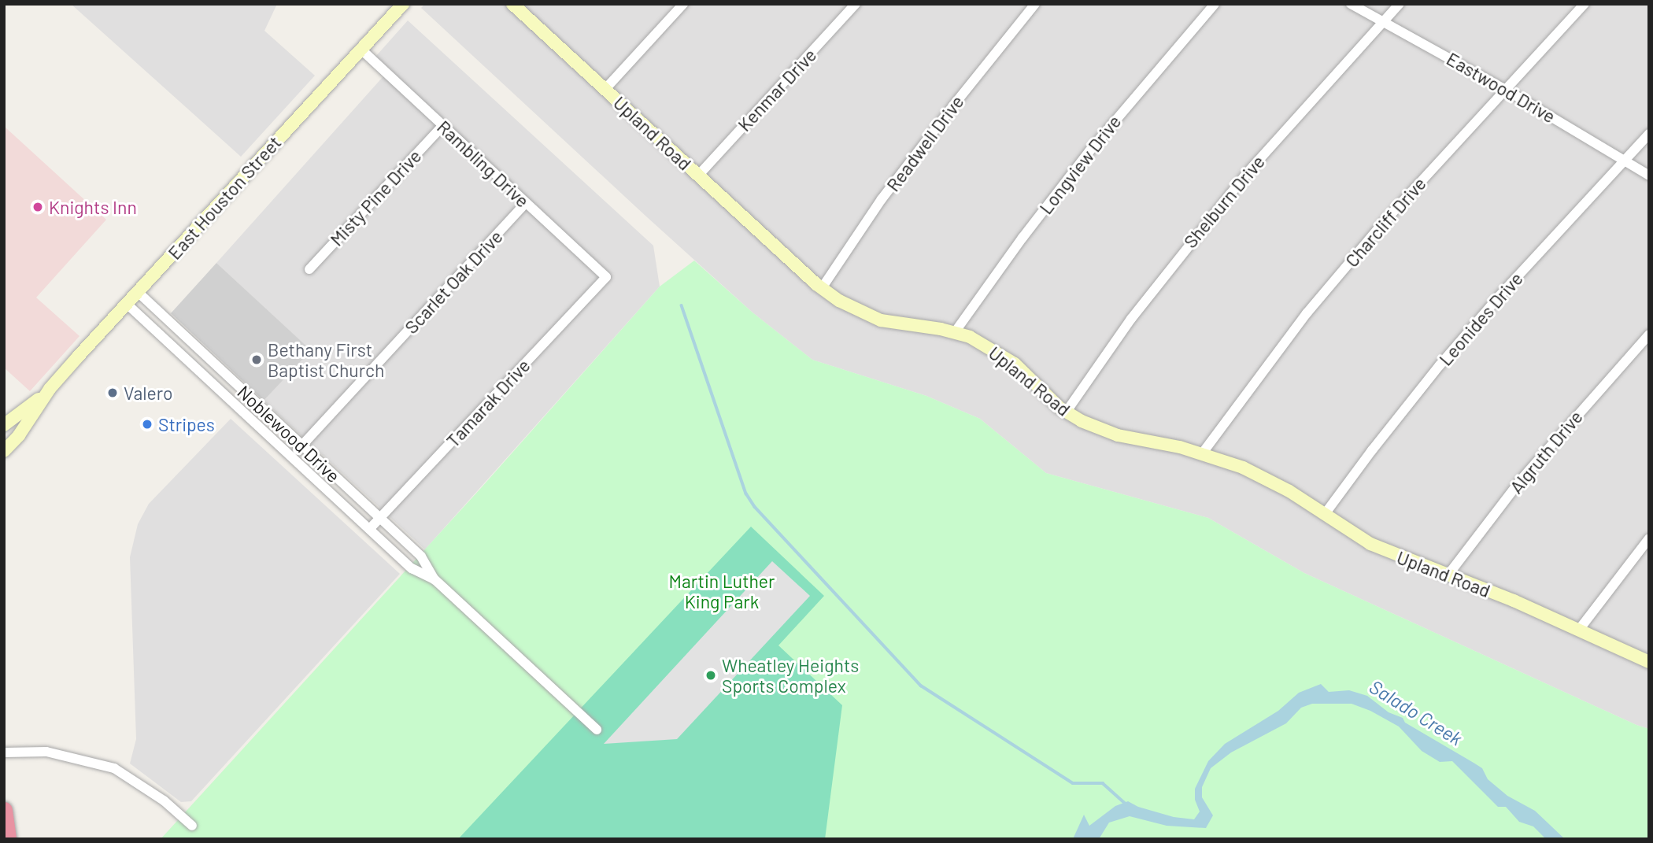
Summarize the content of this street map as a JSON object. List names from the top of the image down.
{
  "streets": {
    "street": [
      "Eastwood Drive",
      "Kenmar Drive",
      "Upland Road",
      "Readwell Drive",
      "Rambling Drive",
      "Longview Drive",
      "East Houston Street",
      "Misty Pine Drive",
      "Shelburn Drive",
      "Charcliff Drive",
      "Scarlet Oak Drive",
      "Leonides Drive",
      "Tamarak Drive",
      "Noblewood Drive",
      "Algruth Drive"
    ]
  },
  "crossings": [
    ["Eastwood Drive", "Shelburn Drive"],
    ["Eastwood Drive", "Charcliff Drive"],
    ["Eastwood Drive", "Leonides Drive"],
    ["Kenmar Drive", "Upland Road"],
    ["Upland Road", "Readwell Drive"],
    ["Upland Road", "Longview Drive"],
    ["Upland Road", "Shelburn Drive"],
    ["Upland Road", "Charcliff Drive"],
    ["Upland Road", "Leonides Drive"],
    ["Upland Road", "Algruth Drive"],
    ["Rambling Drive", "East Houston Street"],
    ["Rambling Drive", "Misty Pine Drive"],
    ["Rambling Drive", "Scarlet Oak Drive"],
    ["Rambling Drive", "Tamarak Drive"],
    ["East Houston Street", "Noblewood Drive"],
    ["Scarlet Oak Drive", "Noblewood Drive"],
    ["Tamarak Drive", "Noblewood Drive"]
  ],
  "water": ["Salado Creek"],
  "parks": ["Martin Luther King Park"],
  "places": [
    "Knights Inn",
    "Bethany First Baptist Church",
    "Valero",
    "Stripes",
    "Wheatley Heights Sports Complex"
  ]
}
